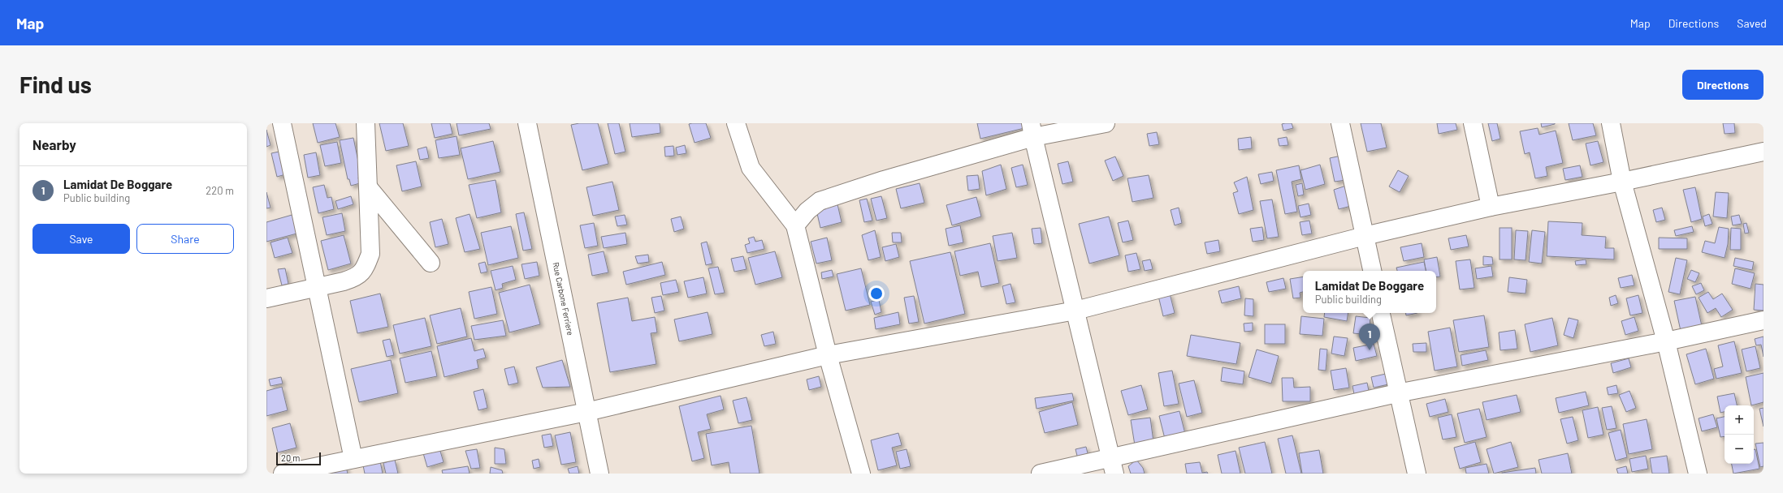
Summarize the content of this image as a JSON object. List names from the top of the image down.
{
  "streets": {
    "street": ["Rue Carbone Ferriere"]
  },
  "scale_bar": "20 m",
  "page": {
    "header": "Map",
    "nav": ["Map", "Directions", "Saved"],
    "buttons": [
      "Directions",
      ["Save", "Share"]
    ],
    "title": "Find us",
    "heading": "Nearby",
    "list": [
      {
        "mark": "1",
        "name": "Lamidat De Boggare",
        "note": "Public building",
        "value": "220 m"
      }
    ],
    "popup": ["Lamidat De Boggare", "Public building"],
    "pins": "1",
    "map_buttons": ["+", "−"],
    "scale": "20 m"
  }
}
